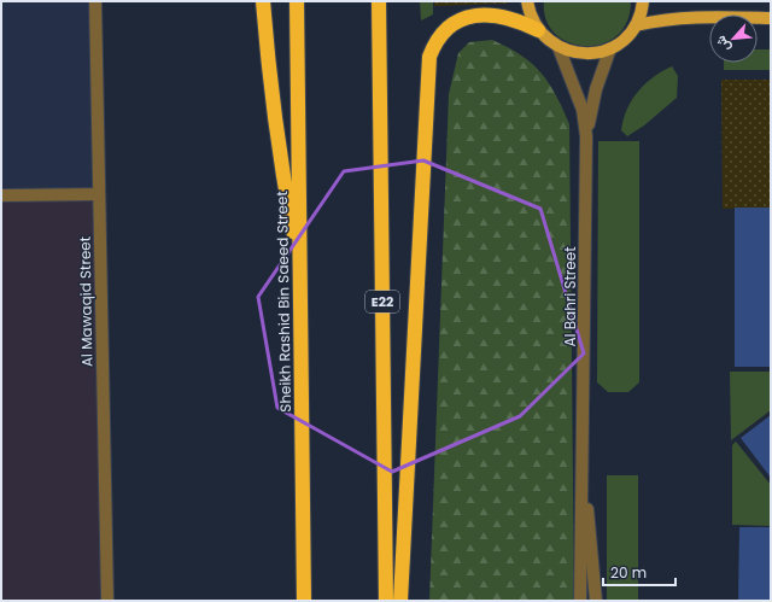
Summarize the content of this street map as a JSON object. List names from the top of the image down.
{
  "streets": {
    "highway": ["Sheikh Rashid Bin Saeed Street", "E22"],
    "street": ["Al Bahri Street", "Al Mawaqid Street"]
  },
  "scale_bar": "20 m",
  "north": "bottom left"
}
